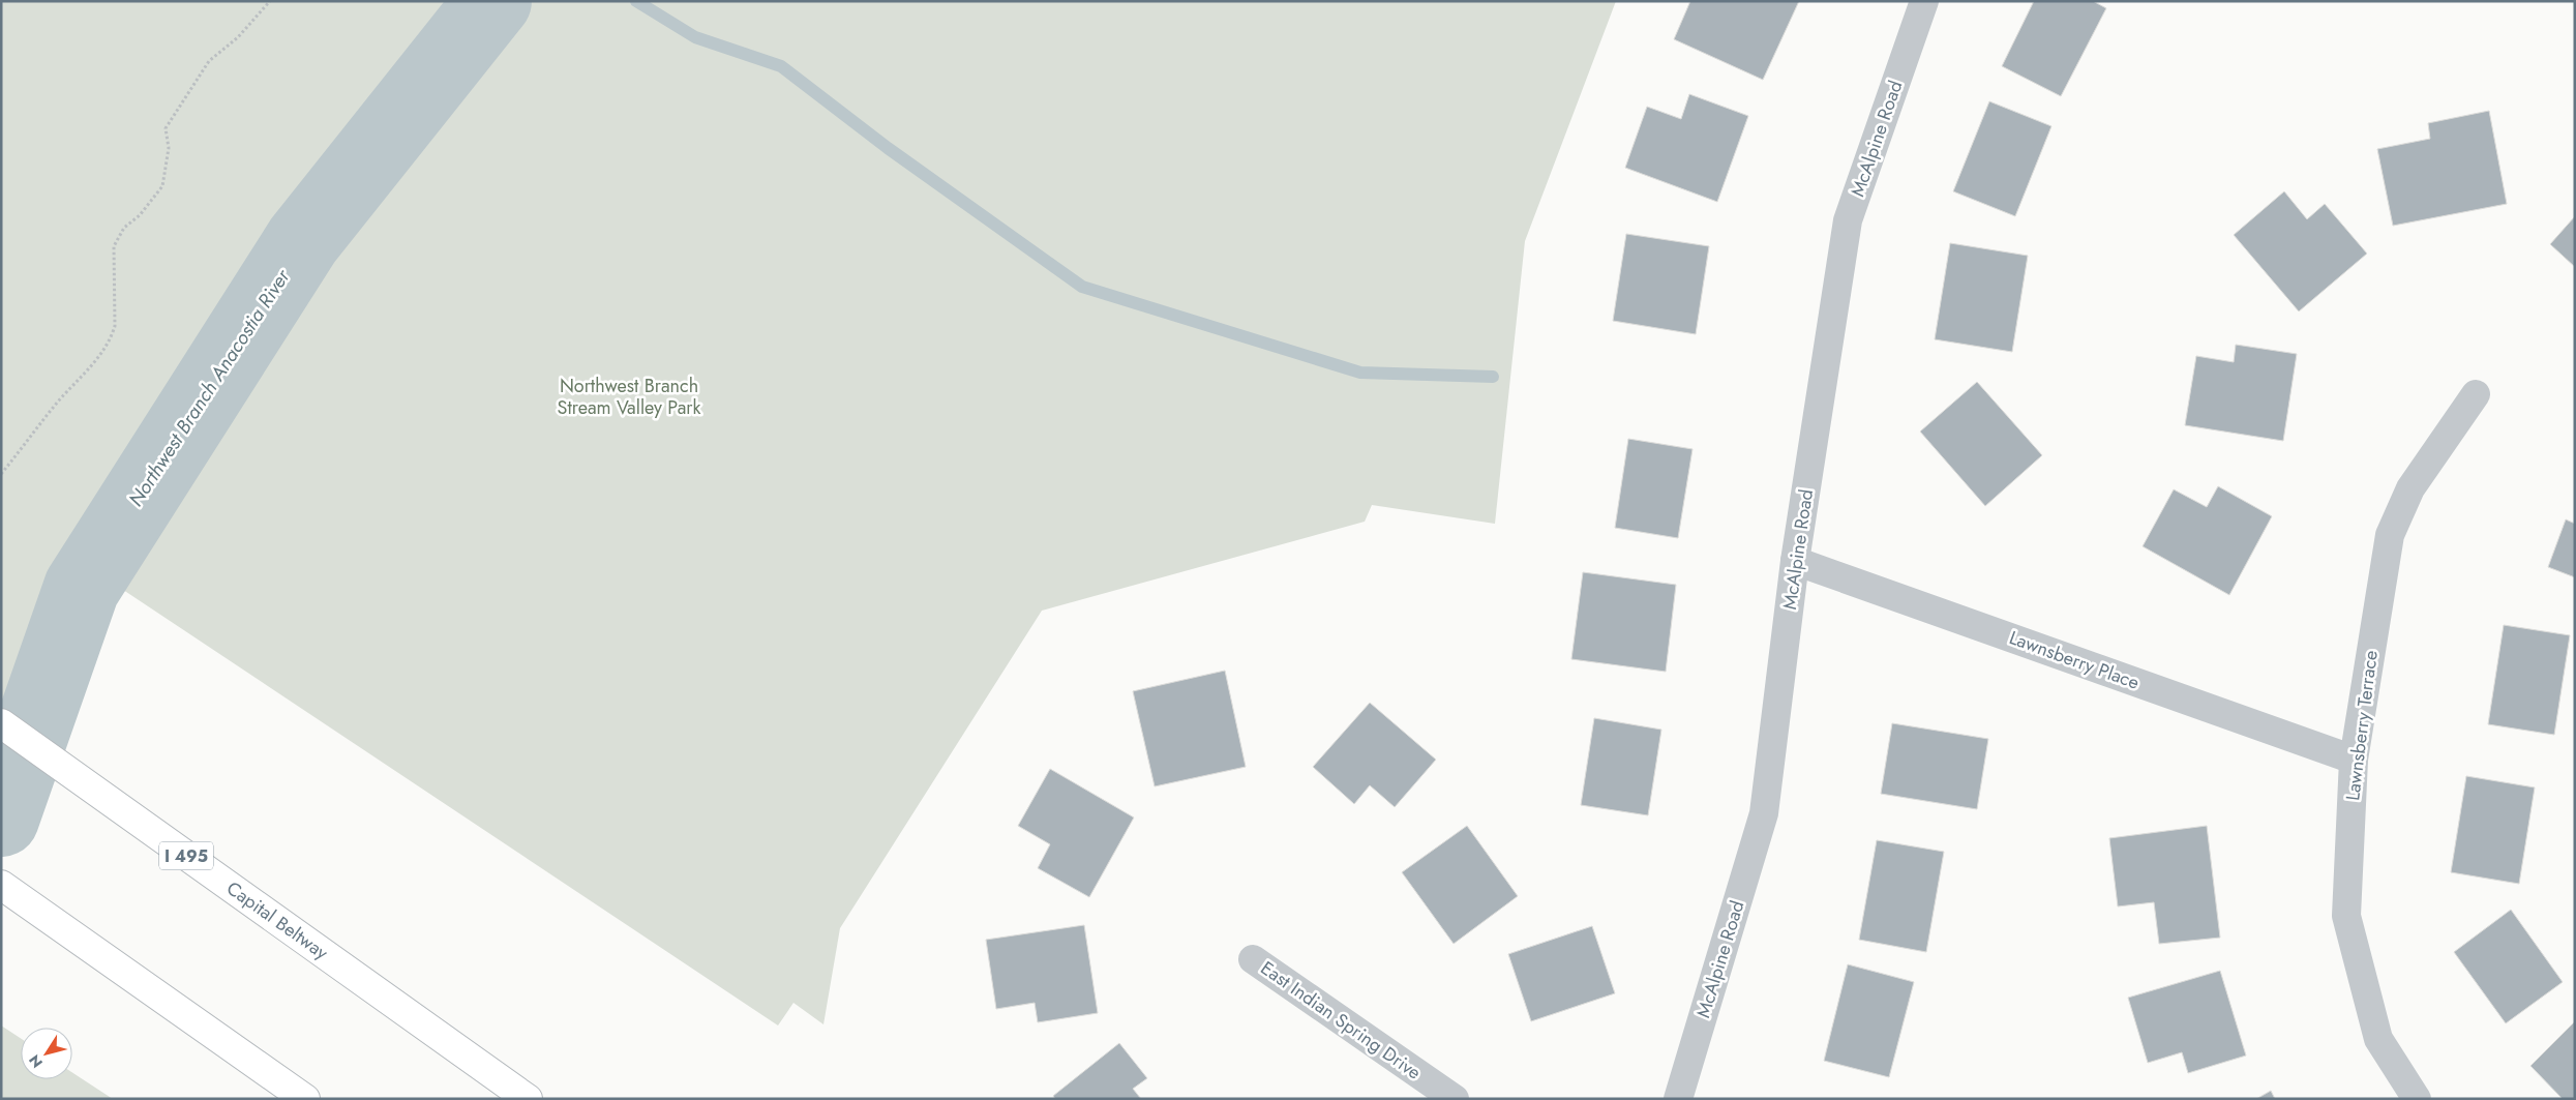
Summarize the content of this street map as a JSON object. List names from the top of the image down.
{
  "streets": {
    "highway": ["I 495", "Capital Beltway"],
    "street": [
      "McAlpine Road",
      "Lawnsberry Place",
      "Lawnsberry Terrace",
      "East Indian Spring Drive"
    ]
  },
  "crossings": [
    ["McAlpine Road", "Lawnsberry Place"],
    ["Lawnsberry Place", "Lawnsberry Terrace"]
  ],
  "water": ["Northwest Branch Anacostia River"],
  "parks": ["Northwest Branch Stream Valley Park"],
  "north": "bottom left"
}
